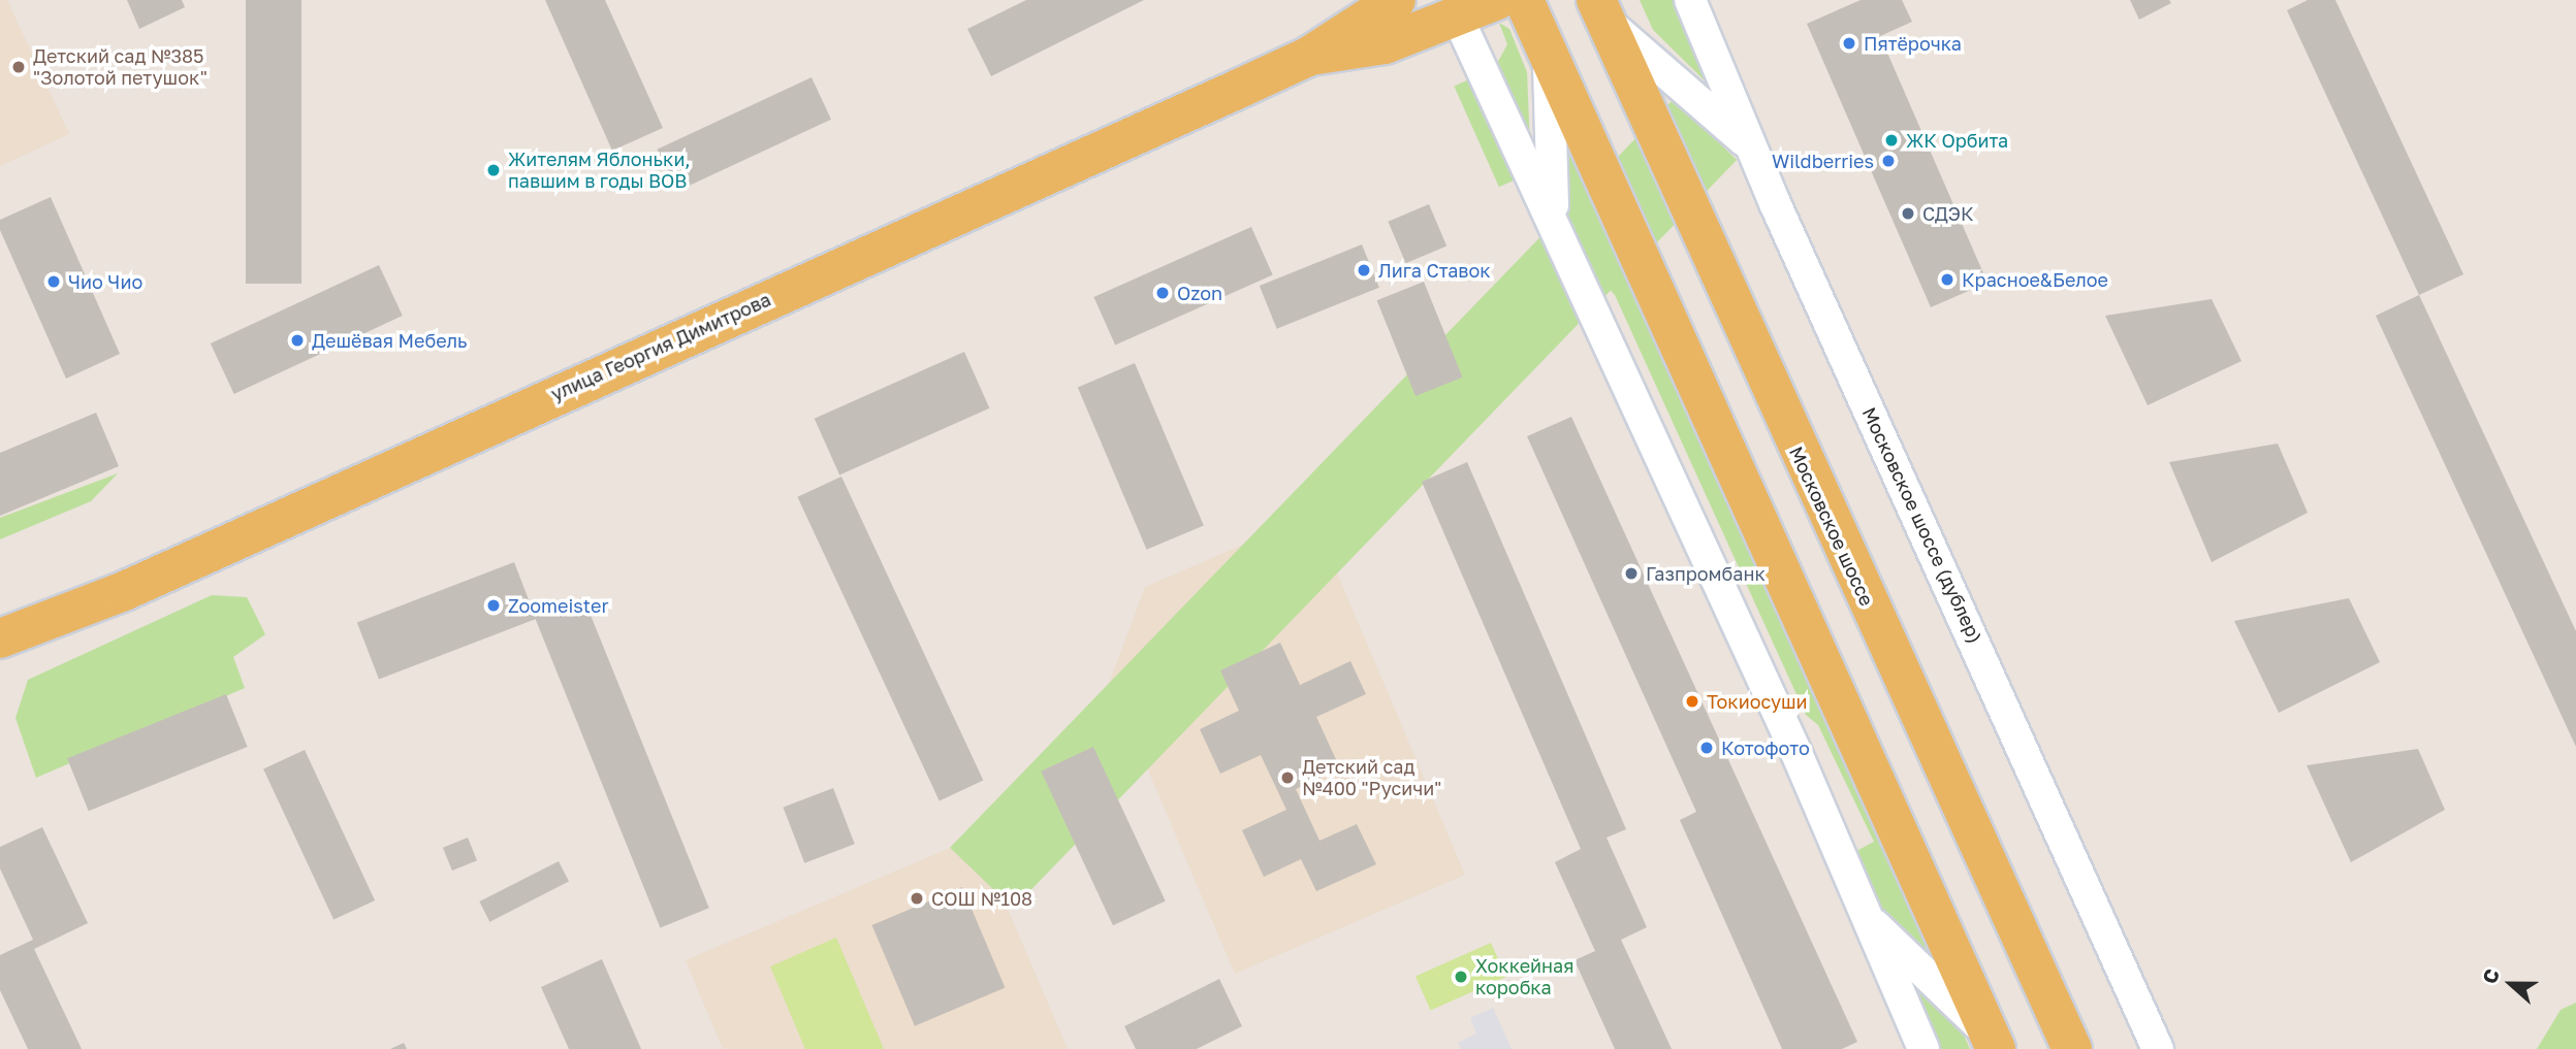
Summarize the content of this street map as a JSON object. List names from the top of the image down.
{
  "streets": {
    "main road": ["улица Георгия Димитрова", "Московское шоссе"],
    "street": ["Московское шоссе (дублер)"]
  },
  "places": [
    "Пятёрочка",
    "Детский сад №385 \"Золотой петушок\"",
    "ЖК Орбита",
    "Wildberries",
    "Жителям Яблоньки, павшим в годы ВОВ",
    "СДЭК",
    "Лига Ставок",
    "Красное&Белое",
    "Чио Чио",
    "Ozon",
    "Дешёвая Мебель",
    "Газпромбанк",
    "Zoomeister",
    "Токиосуши",
    "Котофото",
    "Детский сад №400 \"Русичи\"",
    "СОШ №108",
    "Хоккейная коробка"
  ],
  "north": "left"
}
